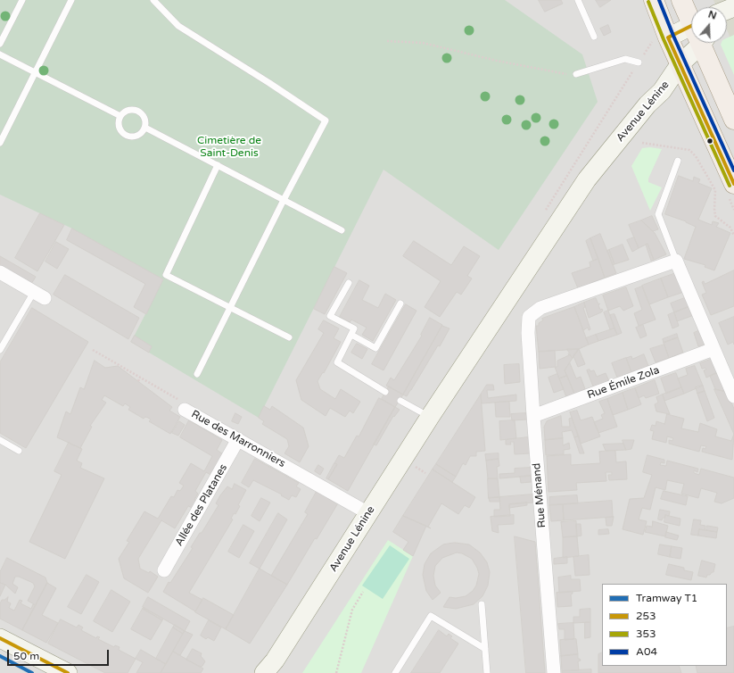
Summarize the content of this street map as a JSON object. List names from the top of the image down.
{
  "streets": {
    "main road": ["Avenue Lénine"],
    "street": [
      "Rue Émile Zola",
      "Rue des Marronniers",
      "Rue Ménand",
      "Allée des Platanes"
    ]
  },
  "crossings": [
    ["Avenue Lénine", "Rue des Marronniers"],
    ["Rue Émile Zola", "Rue Ménand"],
    ["Rue des Marronniers", "Allée des Platanes"]
  ],
  "parks": ["Cimetière de Saint-Denis"],
  "lines": [
    "transit line A04",
    "transit line 353",
    "transit line 253",
    "tram line T1"
  ],
  "legend": [
    "Tramway T1",
    "253",
    "353",
    "A04"
  ],
  "scale_bar": "50 m",
  "north": "top"
}
